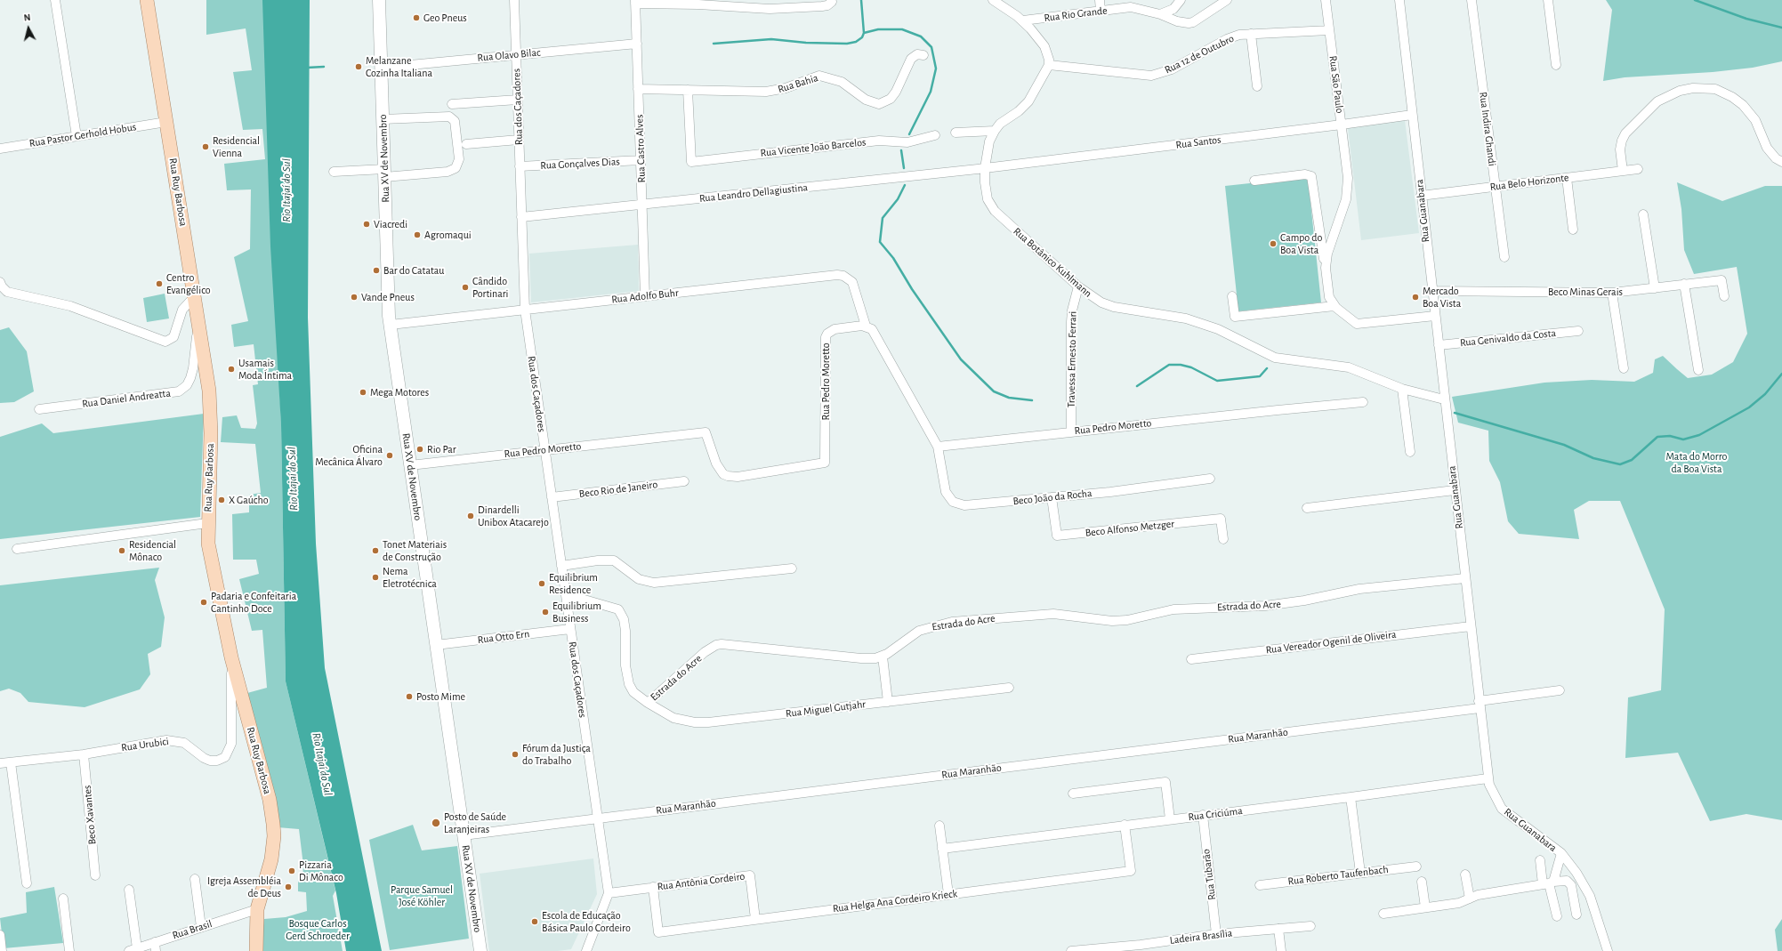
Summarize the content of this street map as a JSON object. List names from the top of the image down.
{
  "streets": {
    "main road": ["Rua XV de Novembro", "Rua Ruy Barbosa"],
    "street": [
      "Rua Rio Grande",
      "Rua 12 de Outubro",
      "Rua Olavo Bilac",
      "Rua Bahia",
      "Rua São Paulo",
      "Rua dos Caçadores",
      "Rua Indira Ghandi",
      "Rua Pastor Gerhold Hobus",
      "Rua Santos",
      "Rua Vicente João Barcelos",
      "Rua Castro Alves",
      "Rua Gonçalves Dias",
      "Rua Belo Horizonte",
      "Rua Leandro Dellagiustina",
      "Rua Guanabara",
      "Rua Botânico Kuhlmann",
      "Beco Minas Gerais",
      "Rua Adolfo Buhr",
      "Rua Genivaldo da Costa",
      "Travessa Ernesto Ferrari",
      "Rua Pedro Moretto",
      "Rua Daniel Andreatta",
      "Beco Rio de Janeiro",
      "Beco João da Rocha",
      "Beco Alfonso Metzger",
      "Estrada do Acre",
      "Rua Otto Ern",
      "Rua Vereador Ogenil de Oliveira",
      "Rua Miguel Gutjahr",
      "Rua Maranhão",
      "Rua Urubici",
      "Rua Criciúma",
      "Beco Xavantes",
      "Rua Tubarão",
      "Rua Roberto Taufenbach",
      "Rua Antônia Cordeiro",
      "Rua Helga Ana Cordeiro Krieck",
      "Rua Brasil",
      "Ladeira Brasília"
    ]
  },
  "crossings": [
    ["Rua 12 de Outubro", "Rua São Paulo"],
    ["Rua 12 de Outubro", "Rua Botânico Kuhlmann"],
    ["Rua Olavo Bilac", "Rua dos Caçadores"],
    ["Rua Olavo Bilac", "Rua Castro Alves"],
    ["Rua Olavo Bilac", "Rua XV de Novembro"],
    ["Rua Bahia", "Rua Vicente João Barcelos"],
    ["Rua Bahia", "Rua Castro Alves"],
    ["Rua São Paulo", "Rua Santos"],
    ["Rua dos Caçadores", "Rua Gonçalves Dias"],
    ["Rua dos Caçadores", "Rua Leandro Dellagiustina"],
    ["Rua dos Caçadores", "Rua Adolfo Buhr"],
    ["Rua dos Caçadores", "Rua Pedro Moretto"],
    ["Rua dos Caçadores", "Beco Rio de Janeiro"],
    ["Rua dos Caçadores", "Estrada do Acre"],
    ["Rua dos Caçadores", "Rua Otto Ern"],
    ["Rua dos Caçadores", "Rua Maranhão"],
    ["Rua dos Caçadores", "Rua Antônia Cordeiro"],
    ["Rua Indira Ghandi", "Rua Belo Horizonte"],
    ["Rua Pastor Gerhold Hobus", "Rua Ruy Barbosa"],
    ["Rua Santos", "Rua Leandro Dellagiustina"],
    ["Rua Santos", "Rua Guanabara"],
    ["Rua Santos", "Rua Botânico Kuhlmann"],
    ["Rua Castro Alves", "Rua Gonçalves Dias"],
    ["Rua Castro Alves", "Rua Leandro Dellagiustina"],
    ["Rua Castro Alves", "Rua Adolfo Buhr"],
    ["Rua XV de Novembro", "Rua Adolfo Buhr"],
    ["Rua XV de Novembro", "Rua Pedro Moretto"],
    ["Rua XV de Novembro", "Rua Otto Ern"],
    ["Rua XV de Novembro", "Rua Maranhão"],
    ["Rua Belo Horizonte", "Rua Guanabara"],
    ["Rua Ruy Barbosa", "Rua Daniel Andreatta"],
    ["Rua Ruy Barbosa", "Rua Urubici"],
    ["Rua Ruy Barbosa", "Rua Brasil"],
    ["Rua Leandro Dellagiustina", "Rua Botânico Kuhlmann"],
    ["Rua Guanabara", "Rua Botânico Kuhlmann"],
    ["Rua Guanabara", "Beco Minas Gerais"],
    ["Rua Guanabara", "Rua Genivaldo da Costa"],
    ["Rua Guanabara", "Estrada do Acre"],
    ["Rua Guanabara", "Rua Vereador Ogenil de Oliveira"],
    ["Rua Guanabara", "Rua Maranhão"],
    ["Rua Guanabara", "Rua Criciúma"],
    ["Rua Botânico Kuhlmann", "Travessa Ernesto Ferrari"],
    ["Rua Adolfo Buhr", "Rua Pedro Moretto"],
    ["Travessa Ernesto Ferrari", "Rua Pedro Moretto"],
    ["Rua Pedro Moretto", "Beco João da Rocha"],
    ["Beco João da Rocha", "Beco Alfonso Metzger"],
    ["Estrada do Acre", "Rua Miguel Gutjahr"],
    ["Rua Urubici", "Beco Xavantes"],
    ["Rua Criciúma", "Rua Tubarão"],
    ["Rua Criciúma", "Rua Helga Ana Cordeiro Krieck"],
    ["Rua Tubarão", "Ladeira Brasília"],
    ["Rua Antônia Cordeiro", "Rua Helga Ana Cordeiro Krieck"]
  ],
  "water": ["Rio Itajaí do Sul"],
  "parks": ["Mata do Morro da Boa Vista", "Parque Samuel José Köhler", "Bosque Carlos Gerd Schroeder"],
  "places": [
    "Geo Pneus",
    "Melanzane Cozinha Italiana",
    "Residencial Vienna",
    "Viacredi",
    "Agromaqui",
    "Campo do Boa Vista",
    "Bar do Catatau",
    "Centro Evangélico",
    "Cândido Portinari",
    "Vande Pneus",
    "Mercado Boa Vista",
    "Usamais Moda Íntima",
    "Mega Motores",
    "Rio Par",
    "Oficina Mecânica Álvaro",
    "X Gaúcho",
    "Dinardelli Unibox Atacarejo",
    "Residencial Mônaco",
    "Tonet Materiais de Construção",
    "Nema Eletrotécnica",
    "Equilibrium Residence",
    "Padaria e Confeitaria Cantinho Doce",
    "Equilibrium Business",
    "Posto Mime",
    "Fórum da Justiça do Trabalho",
    "Posto de Saúde Laranjeiras",
    "Pizzaria Di Mônaco",
    "Igreja Assembléia de Deus",
    "Escola de Educação Básica Paulo Cordeiro"
  ],
  "north": "top"
}
